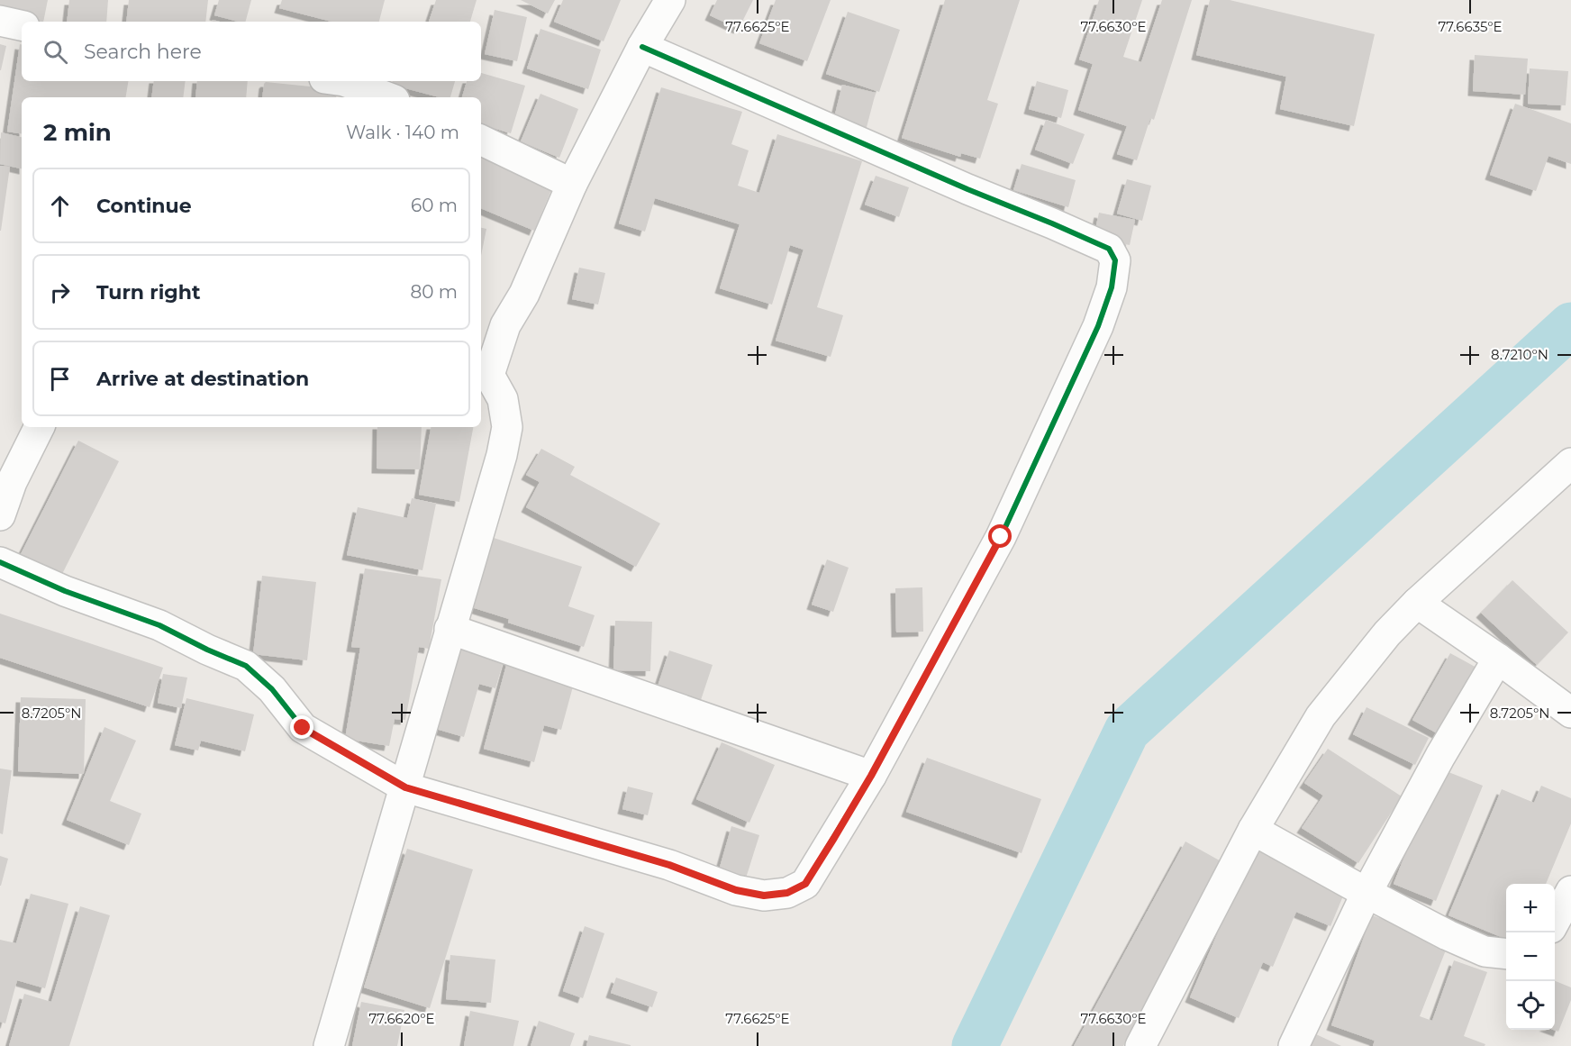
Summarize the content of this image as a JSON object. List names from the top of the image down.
{
  "page": {
    "search": "Search here",
    "heading": ["2 min", "Walk · 140 m"],
    "list": [
      ["Continue", "60 m"],
      ["Turn right", "80 m"],
      "Arrive at destination"
    ],
    "map_buttons": ["+", "−"]
  },
  "coordinates": [
    "77.6625°E",
    "77.6630°E",
    "77.6635°E",
    "8.7210°N",
    "8.7205°N",
    "77.6620°E"
  ]
}
